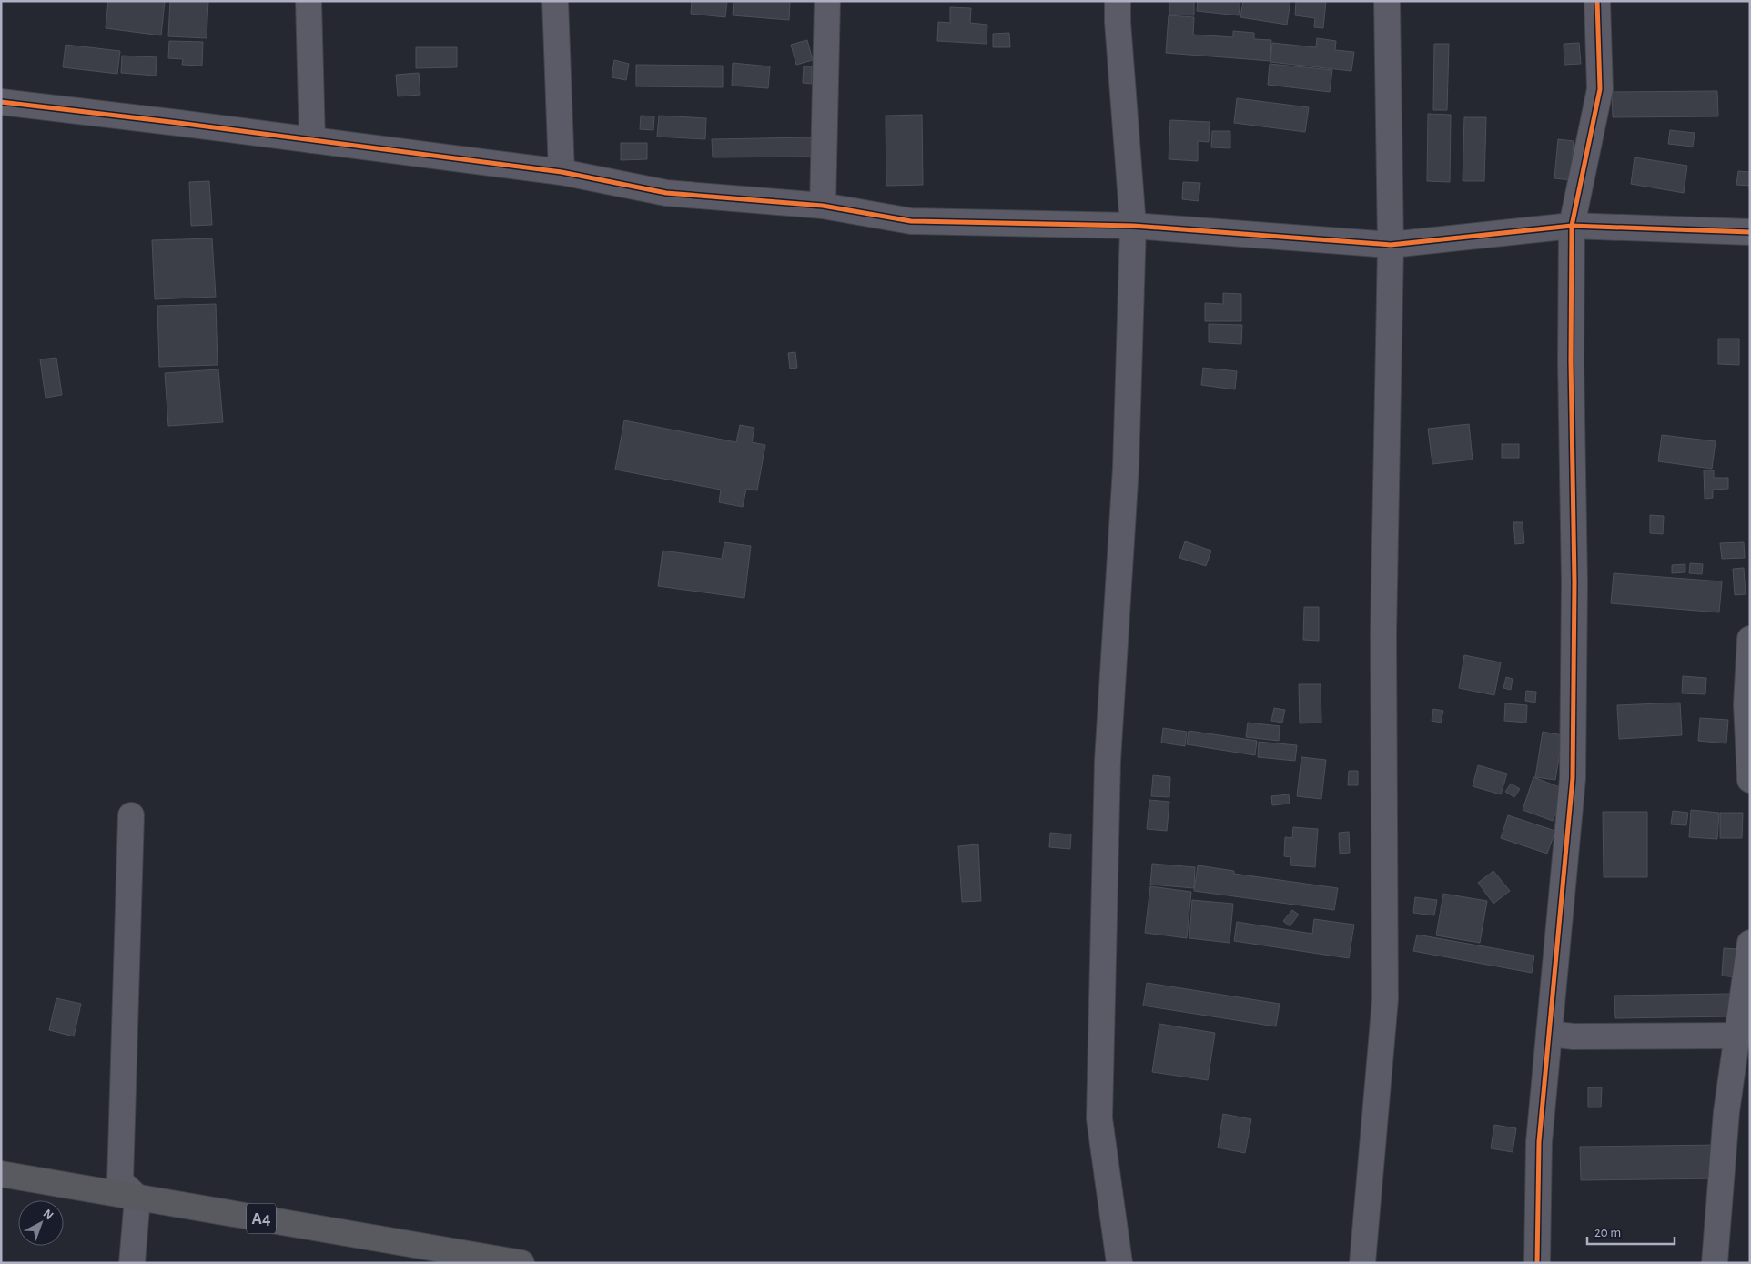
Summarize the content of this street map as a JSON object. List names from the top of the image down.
{
  "streets": {
    "highway": ["A4"]
  },
  "scale_bar": "20 m",
  "north": "top right"
}
